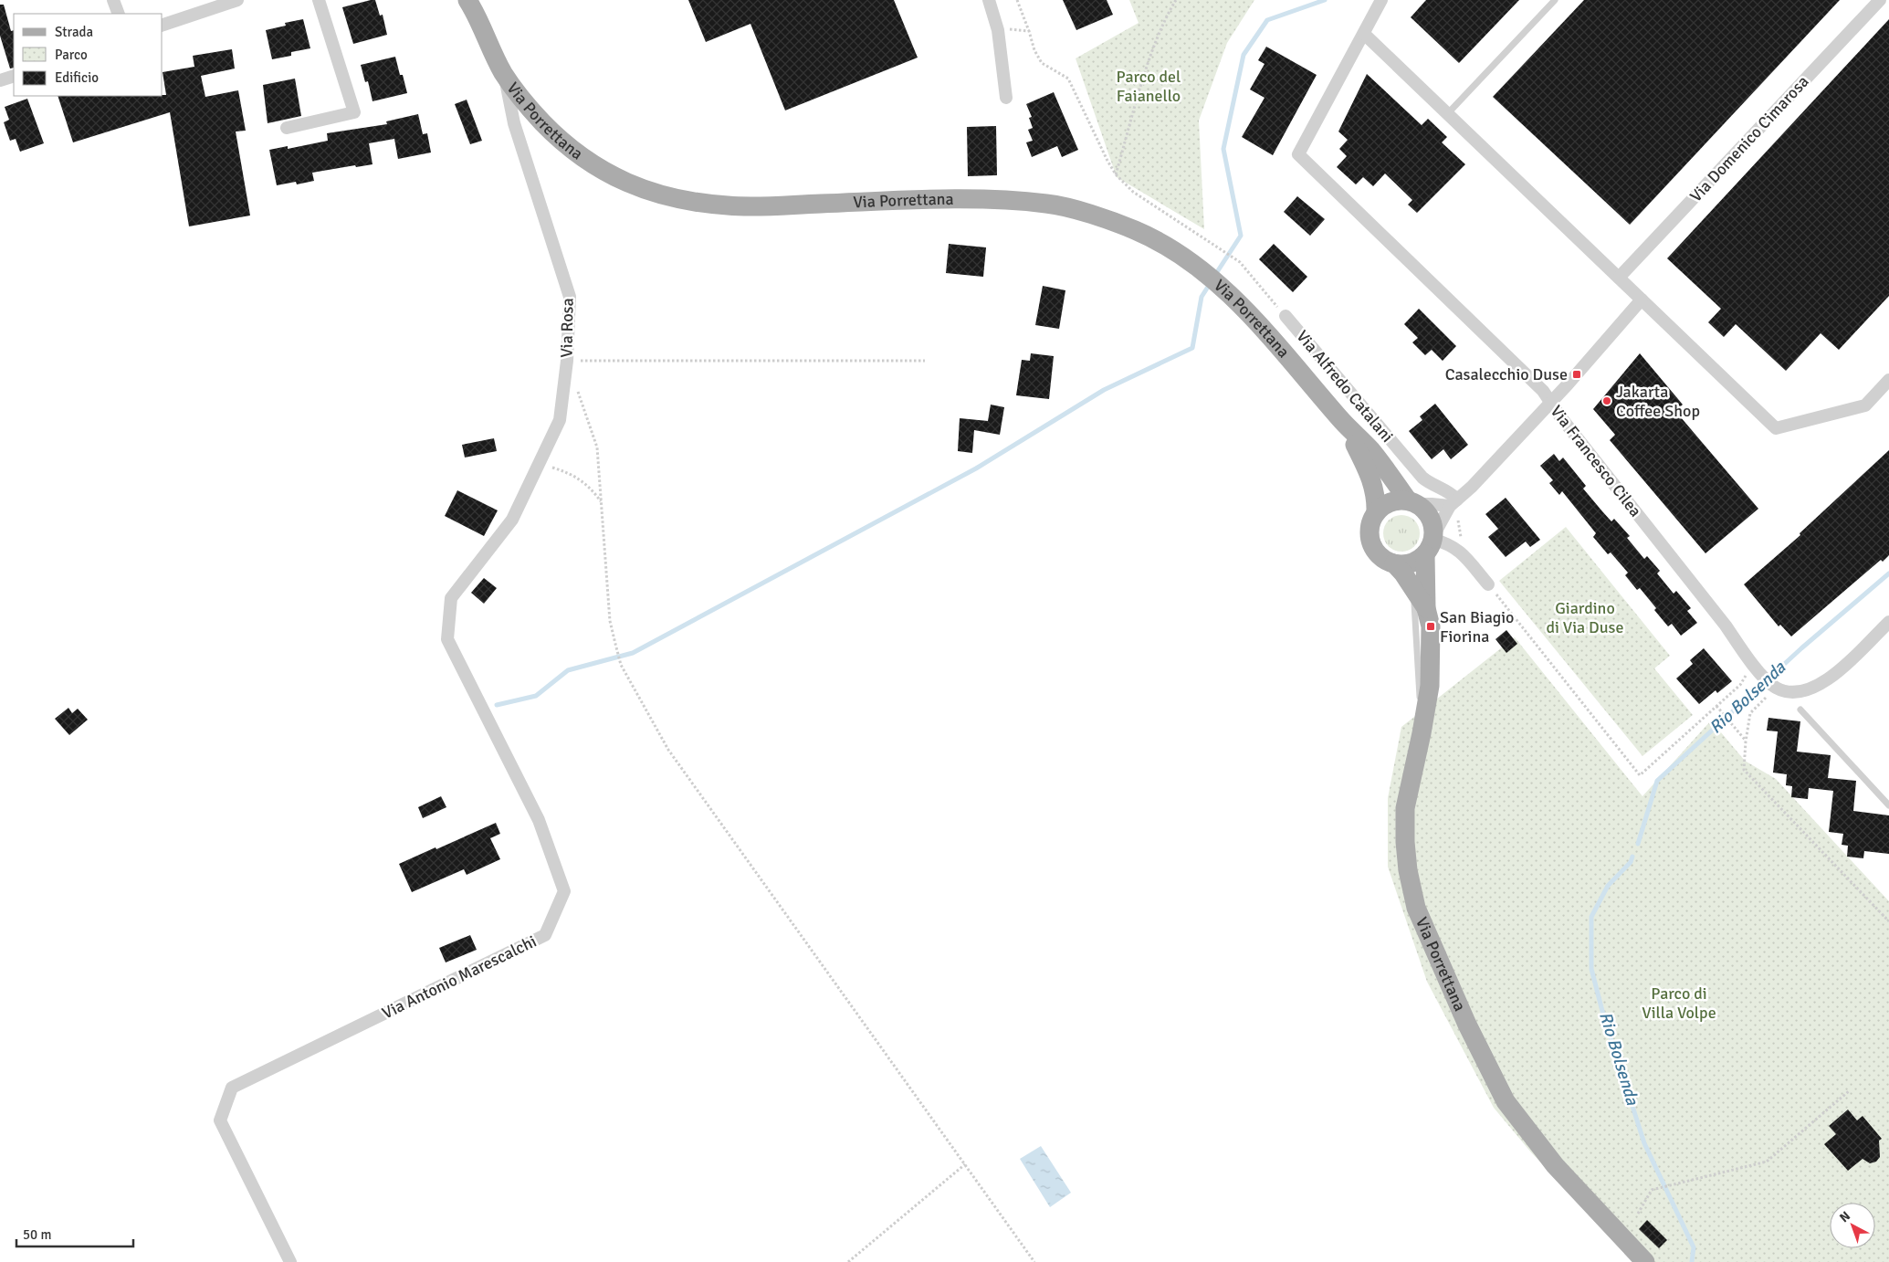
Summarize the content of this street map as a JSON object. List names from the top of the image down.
{
  "streets": {
    "main road": ["Via Porrettana"],
    "street": [
      "Via Domenico Cimarosa",
      "Via Rosa",
      "Via Alfredo Catalani",
      "Via Francesco Cilea",
      "Via Antonio Marescalchi"
    ]
  },
  "crossings": [
    ["Via Porrettana", "Via Rosa"],
    ["Via Rosa", "Via Antonio Marescalchi"]
  ],
  "water": ["Rio Bolsenda"],
  "parks": ["Parco del Faianello", "Giardino di Via Duse", "Parco di Villa Volpe"],
  "places": {
    "transit": ["Casalecchio Duse", "San Biagio Fiorina"],
    "other": ["Jakarta Coffee Shop"]
  },
  "legend": ["Strada", "Parco", "Edificio"],
  "scale_bar": "50 m",
  "north": "top left"
}
